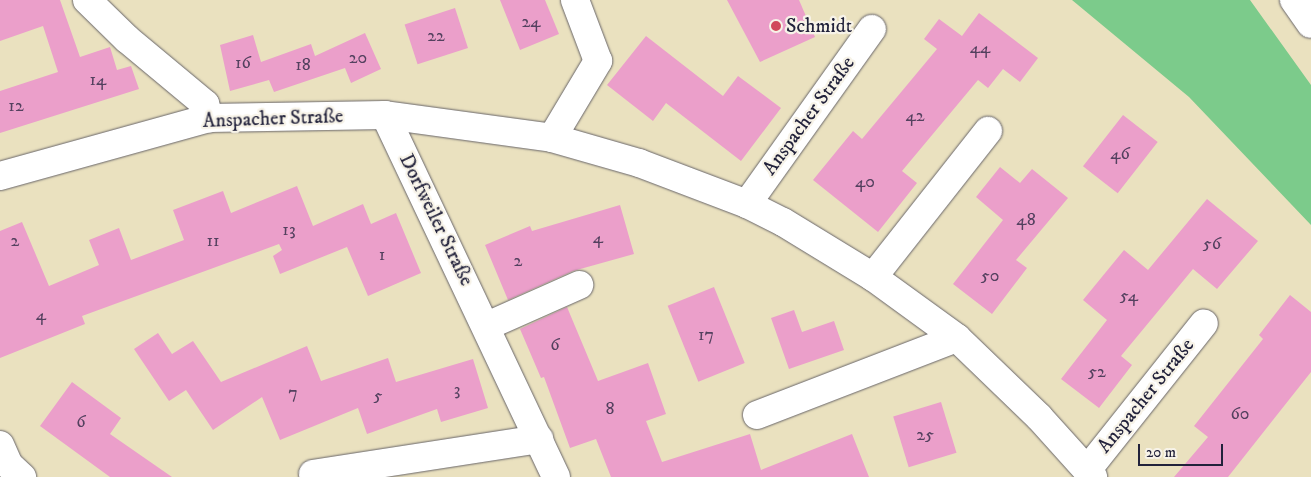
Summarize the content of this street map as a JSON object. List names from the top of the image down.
{
  "streets": {
    "street": ["Anspacher Straße", "Dorfweiler Straße"]
  },
  "crossings": [
    ["Anspacher Straße", "Dorfweiler Straße"]
  ],
  "places": ["Schmidt"],
  "house_numbers": [
    "24",
    "22",
    "44",
    "20",
    "16",
    "18",
    "14",
    "12",
    "42",
    "46",
    "40",
    "48",
    "13",
    "4",
    "2",
    "11",
    "56",
    "1",
    "2",
    "50",
    "54",
    "4",
    "17",
    "6",
    "52",
    "3",
    "7",
    "5",
    "8",
    "60",
    "6",
    "25"
  ],
  "scale_bar": "20 m"
}
